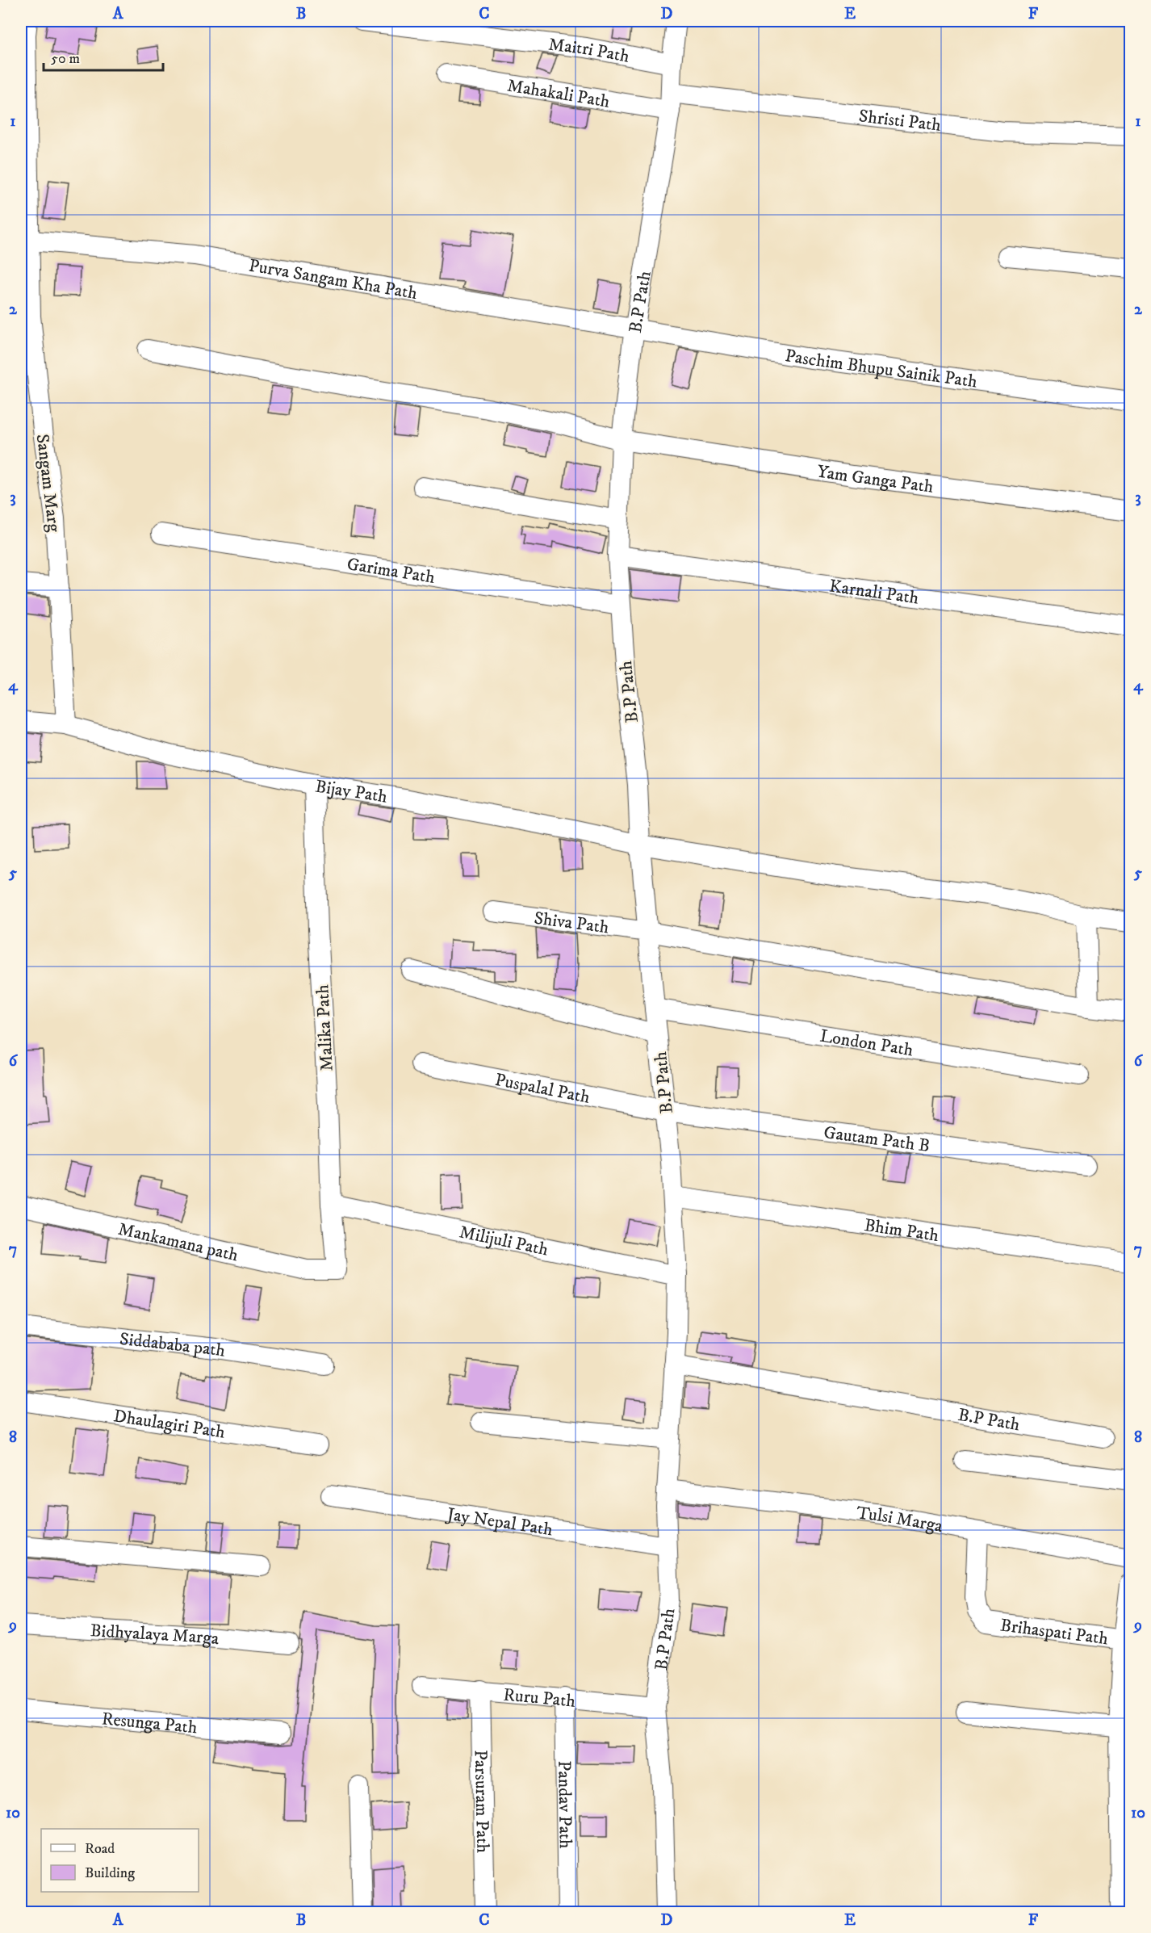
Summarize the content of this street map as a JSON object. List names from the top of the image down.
{
  "streets": {
    "street": [
      "Maitri Path",
      "Mahakali Path",
      "Shristi Path",
      "Purva Sangam Kha Path",
      "B.P Path",
      "Paschim Bhupu Sainik Path",
      "Yam Ganga Path",
      "Sangam Marg",
      "Garima Path",
      "Karnali Path",
      "Bijay Path",
      "Shiva Path",
      "Malika Path",
      "London Path",
      "Puspalal Path",
      "Gautam Path B",
      "Bhim Path",
      "Milijuli Path",
      "Mankamana path",
      "Siddababa path",
      "Dhaulagiri Path",
      "Tulsi Marga",
      "Jay Nepal Path",
      "Brihaspati Path",
      "Bidhyalaya Marga",
      "Ruru Path",
      "Resunga Path",
      "Parsuram Path",
      "Pandav Path"
    ]
  },
  "crossings": [
    ["Maitri Path", "B.P Path"],
    ["Mahakali Path", "Shristi Path"],
    ["Mahakali Path", "B.P Path"],
    ["Shristi Path", "B.P Path"],
    ["Purva Sangam Kha Path", "B.P Path"],
    ["Purva Sangam Kha Path", "Paschim Bhupu Sainik Path"],
    ["Purva Sangam Kha Path", "Sangam Marg"],
    ["B.P Path", "Paschim Bhupu Sainik Path"],
    ["B.P Path", "Yam Ganga Path"],
    ["B.P Path", "Garima Path"],
    ["B.P Path", "Karnali Path"],
    ["B.P Path", "Bijay Path"],
    ["B.P Path", "Shiva Path"],
    ["B.P Path", "London Path"],
    ["B.P Path", "Puspalal Path"],
    ["B.P Path", "Gautam Path B"],
    ["B.P Path", "Bhim Path"],
    ["B.P Path", "Milijuli Path"],
    ["B.P Path", "Tulsi Marga"],
    ["B.P Path", "Jay Nepal Path"],
    ["B.P Path", "Ruru Path"],
    ["Sangam Marg", "Bijay Path"],
    ["Bijay Path", "Malika Path"],
    ["Malika Path", "Milijuli Path"],
    ["Malika Path", "Mankamana path"],
    ["Puspalal Path", "Gautam Path B"],
    ["Tulsi Marga", "Brihaspati Path"],
    ["Ruru Path", "Parsuram Path"],
    ["Ruru Path", "Pandav Path"]
  ],
  "legend": ["Road", "Building"],
  "scale_bar": "50 m",
  "grid": {
    "columns": [
      "A",
      "B",
      "C",
      "D",
      "E",
      "F"
    ],
    "rows": [
      "1",
      "2",
      "3",
      "4",
      "5",
      "6",
      "7",
      "8",
      "9",
      "10"
    ]
  }
}
